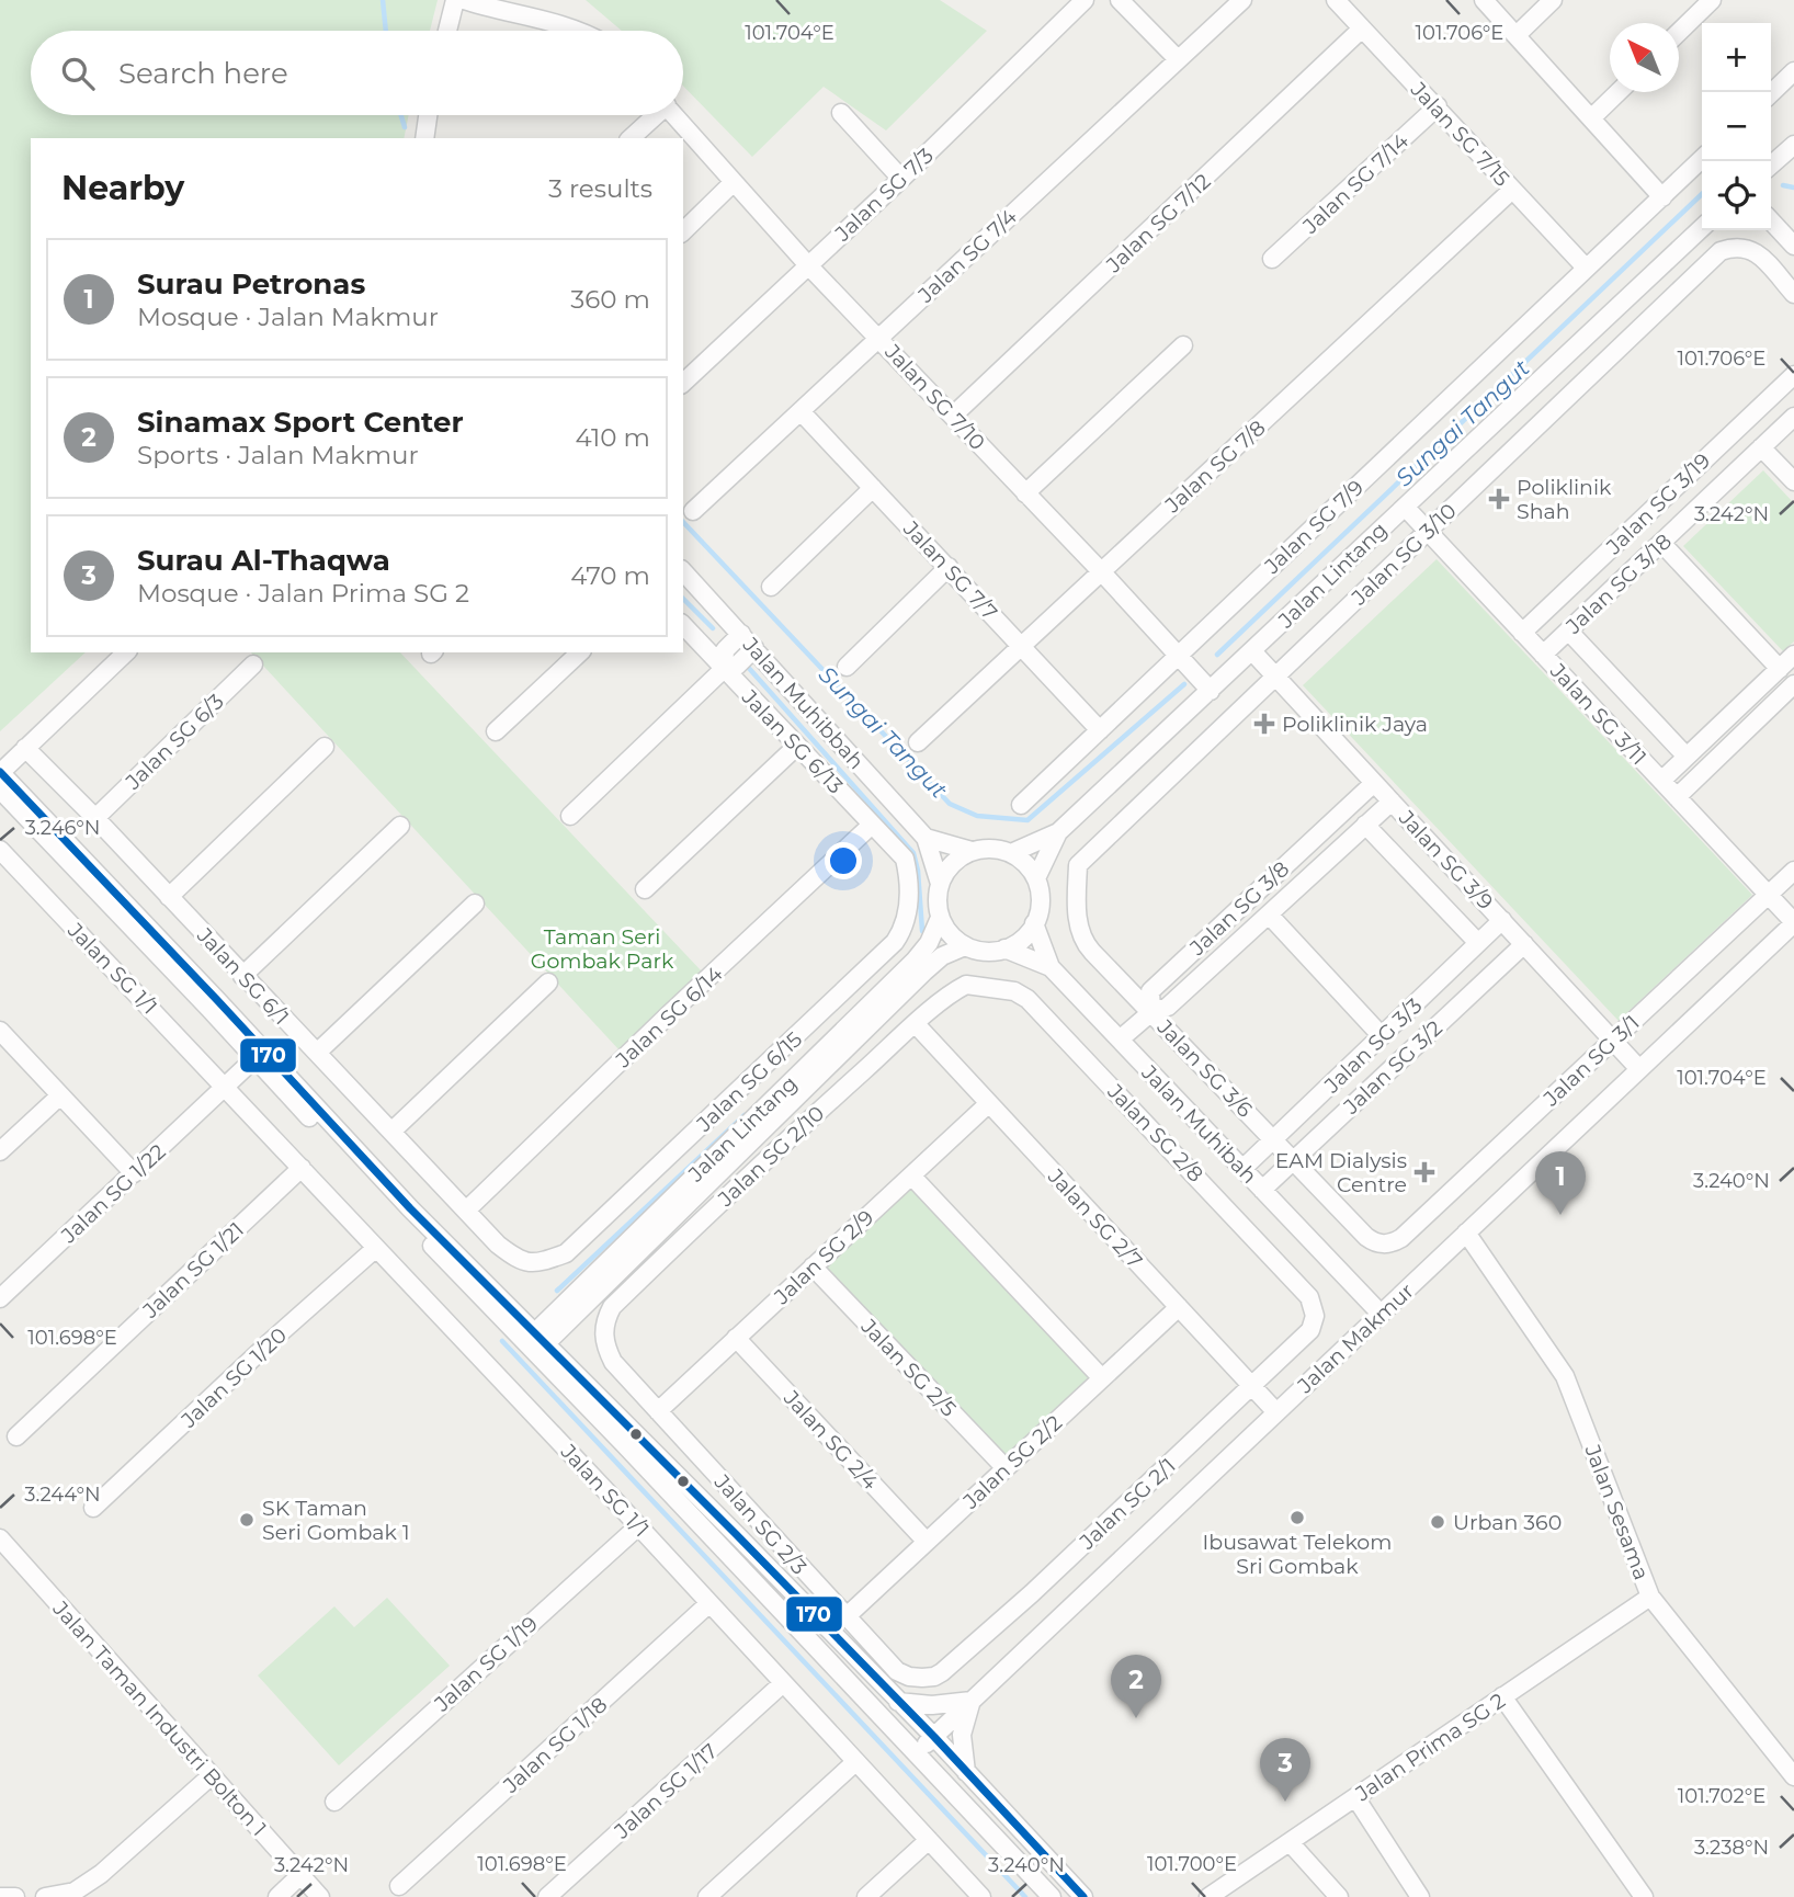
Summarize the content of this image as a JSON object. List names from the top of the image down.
{
  "streets": {
    "street": [
      "Jalan SG 7/15",
      "Jalan SG 7/14",
      "Jalan SG 7/3",
      "Jalan SG 7/12",
      "Jalan SG 7/4",
      "Jalan SG 7/10",
      "Jalan SG 7/8",
      "Jalan SG 3/19",
      "Jalan SG 7/9",
      "Jalan SG 3/10",
      "Jalan SG 7/7",
      "Jalan Lintang",
      "Jalan SG 3/18",
      "Jalan Muhibbah",
      "Jalan SG 3/11",
      "Jalan SG 6/3",
      "Jalan SG 6/13",
      "Jalan SG 3/9",
      "Jalan SG 3/8",
      "Jalan SG 1/1",
      "Jalan SG 6/1",
      "Jalan SG 6/14",
      "Jalan SG 3/3",
      "Jalan SG 3/1",
      "Jalan SG 3/2",
      "Jalan SG 3/6",
      "Jalan SG 6/15",
      "Jalan Muhibah",
      "Jalan SG 2/8",
      "Jalan SG 2/10",
      "Jalan SG 1/22",
      "Jalan SG 2/7",
      "Jalan SG 2/9",
      "Jalan SG 1/21",
      "Jalan Makmur",
      "Jalan SG 2/5",
      "Jalan SG 1/20",
      "Jalan SG 2/4",
      "Jalan SG 2/2",
      "Jalan SG 2/1",
      "Jalan Sesama",
      "Jalan SG 2/3",
      "Jalan SG 1/19",
      "Jalan Taman Industri Bolton 1",
      "Jalan SG 1/18",
      "Jalan Prima SG 2",
      "Jalan SG 1/17"
    ]
  },
  "crossings": [
    ["Jalan SG 7/15", "Jalan SG 7/14"],
    ["Jalan SG 7/15", "Jalan SG 7/12"],
    ["Jalan SG 7/15", "Jalan SG 7/8"],
    ["Jalan SG 7/15", "Jalan SG 7/9"],
    ["Jalan SG 7/3", "Jalan SG 7/10"],
    ["Jalan SG 7/12", "Jalan SG 7/10"],
    ["Jalan SG 7/4", "Jalan SG 7/10"],
    ["Jalan SG 7/4", "Jalan SG 7/7"],
    ["Jalan SG 7/10", "Jalan SG 7/8"],
    ["Jalan SG 7/10", "Jalan SG 7/9"],
    ["Jalan SG 7/10", "Jalan Lintang"],
    ["Jalan SG 7/8", "Jalan SG 7/7"],
    ["Jalan SG 3/19", "Jalan SG 3/11"],
    ["Jalan SG 7/9", "Jalan SG 7/7"],
    ["Jalan SG 3/10", "Jalan SG 3/11"],
    ["Jalan SG 3/10", "Jalan SG 3/9"],
    ["Jalan SG 3/10", "Jalan SG 3/6"],
    ["Jalan Lintang", "Jalan Muhibbah"],
    ["Jalan Lintang", "Jalan SG 3/11"],
    ["Jalan Lintang", "Jalan SG 3/9"],
    ["Jalan Lintang", "Jalan Muhibah"],
    ["Jalan SG 3/18", "Jalan SG 3/11"],
    ["Jalan Muhibbah", "Jalan Muhibah"],
    ["Jalan SG 3/11", "Jalan SG 3/1"],
    ["Jalan SG 3/11", "Jalan Makmur"],
    ["Jalan SG 6/3", "Jalan SG 6/1"],
    ["Jalan SG 6/13", "Jalan SG 6/14"],
    ["Jalan SG 6/13", "Jalan SG 6/15"],
    ["Jalan SG 3/9", "Jalan SG 3/8"],
    ["Jalan SG 3/9", "Jalan SG 3/3"],
    ["Jalan SG 3/9", "Jalan SG 3/1"],
    ["Jalan SG 3/9", "Jalan SG 3/2"],
    ["Jalan SG 3/9", "Jalan Makmur"],
    ["Jalan SG 3/8", "Jalan SG 3/6"],
    ["Jalan SG 3/8", "Jalan Muhibah"],
    ["Jalan SG 1/1", "Jalan SG 1/22"],
    ["Jalan SG 1/1", "Jalan SG 1/21"],
    ["Jalan SG 1/1", "Jalan SG 1/20"],
    ["Jalan SG 1/1", "Jalan SG 1/19"],
    ["Jalan SG 1/1", "Jalan SG 1/18"],
    ["Jalan SG 1/1", "Jalan SG 1/17"],
    ["Jalan SG 6/1", "Jalan SG 6/14"],
    ["Jalan SG 6/1", "Jalan SG 6/15"],
    ["Jalan SG 3/3", "Jalan SG 3/6"],
    ["Jalan SG 3/3", "Jalan Muhibah"],
    ["Jalan SG 3/1", "Jalan SG 3/6"],
    ["Jalan SG 3/2", "Jalan SG 3/6"],
    ["Jalan SG 3/2", "Jalan Muhibah"],
    ["Jalan Muhibah", "Jalan Makmur"],
    ["Jalan SG 2/8", "Jalan SG 2/10"],
    ["Jalan SG 2/8", "Jalan SG 2/1"],
    ["Jalan SG 2/10", "Jalan SG 2/7"],
    ["Jalan SG 2/10", "Jalan SG 2/3"],
    ["Jalan SG 2/7", "Jalan SG 2/9"],
    ["Jalan SG 2/7", "Jalan Makmur"],
    ["Jalan SG 2/7", "Jalan SG 2/2"],
    ["Jalan SG 2/7", "Jalan SG 2/1"],
    ["Jalan SG 2/9", "Jalan SG 2/5"],
    ["Jalan SG 2/9", "Jalan SG 2/4"],
    ["Jalan SG 2/9", "Jalan SG 2/3"],
    ["Jalan Makmur", "Jalan Sesama"],
    ["Jalan SG 2/5", "Jalan SG 2/2"],
    ["Jalan SG 2/4", "Jalan SG 2/2"],
    ["Jalan SG 2/2", "Jalan SG 2/3"],
    ["Jalan SG 2/1", "Jalan SG 2/3"],
    ["Jalan Sesama", "Jalan Prima SG 2"]
  ],
  "water": ["Sungai Tangut"],
  "parks": ["Taman Seri Gombak Park"],
  "places": {
    "health": ["Poliklinik Shah", "Poliklinik Jaya", "EAM Dialysis Centre"],
    "other": ["Ibusawat Telekom Sri Gombak", "SK Taman Seri Gombak 1", "Urban 360"]
  },
  "lines": ["transit line 170"],
  "north": "top left",
  "page": {
    "map_buttons": ["+", "−"],
    "search": "Search here",
    "heading": ["Nearby", "3 results"],
    "list": [
      {
        "mark": "1",
        "name": "Surau Petronas",
        "note": "Mosque · Jalan Makmur",
        "value": "360 m"
      },
      {
        "mark": "2",
        "name": "Sinamax Sport Center",
        "note": "Sports · Jalan Makmur",
        "value": "410 m"
      },
      {
        "mark": "3",
        "name": "Surau Al-Thaqwa",
        "note": "Mosque · Jalan Prima SG 2",
        "value": "470 m"
      }
    ],
    "pins": ["1", "2", "3"]
  },
  "coordinates": [
    "101.704°E",
    "101.706°E",
    "3.242°N",
    "3.246°N",
    "3.240°N",
    "101.698°E",
    "3.244°N",
    "101.702°E",
    "3.238°N",
    "101.700°E"
  ]
}
